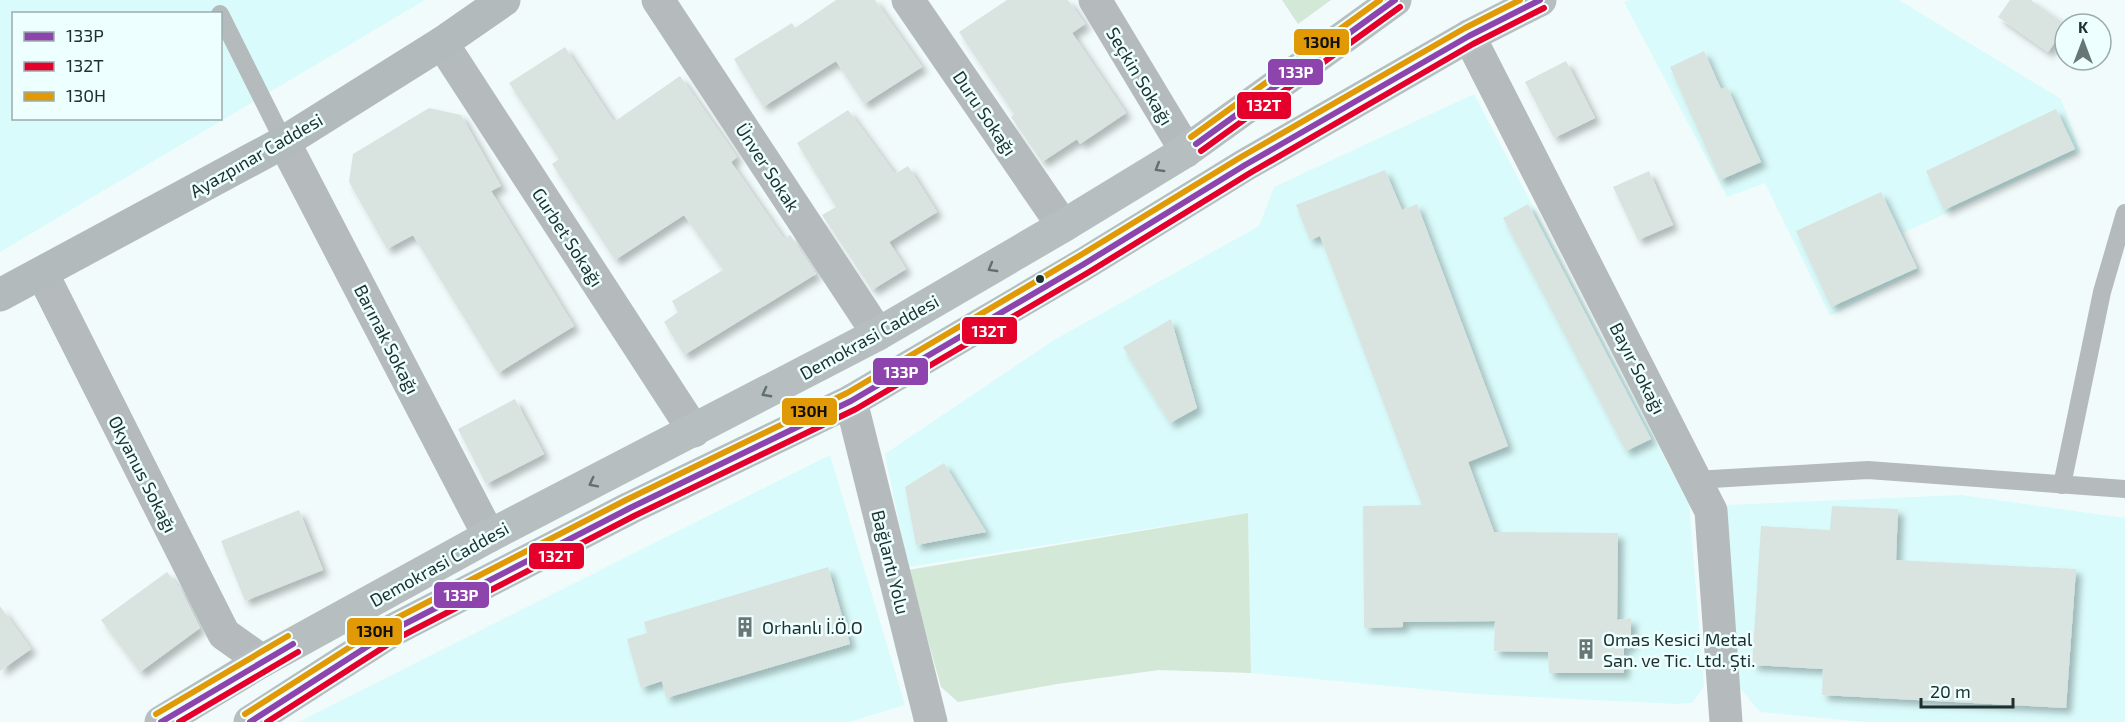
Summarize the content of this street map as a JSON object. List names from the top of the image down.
{
  "streets": {
    "main road": ["Demokrasi Caddesi"],
    "street": [
      "Seçkin Sokağı",
      "Duru Sokağı",
      "Ayazpınar Caddesi",
      "Ünver Sokak",
      "Gurbet Sokağı",
      "Barınak Sokağı",
      "Bayır Sokağı",
      "Okyanus Sokağı",
      "Bağlantı Yolu"
    ]
  },
  "crossings": [
    ["Seçkin Sokağı", "Demokrasi Caddesi"],
    ["Duru Sokağı", "Demokrasi Caddesi"],
    ["Ayazpınar Caddesi", "Gurbet Sokağı"],
    ["Ayazpınar Caddesi", "Barınak Sokağı"],
    ["Ayazpınar Caddesi", "Okyanus Sokağı"],
    ["Ünver Sokak", "Demokrasi Caddesi"],
    ["Gurbet Sokağı", "Demokrasi Caddesi"],
    ["Demokrasi Caddesi", "Barınak Sokağı"],
    ["Demokrasi Caddesi", "Bayır Sokağı"],
    ["Demokrasi Caddesi", "Okyanus Sokağı"],
    ["Demokrasi Caddesi", "Bağlantı Yolu"]
  ],
  "places": {
    "building": ["Orhanlı İ.Ö.O", "Omas Kesici Metal San. ve Tic. Ltd. Şti."]
  },
  "lines": ["transit line 133P", "transit line 130H", "transit line 132T"],
  "legend": ["133P", "132T", "130H"],
  "scale_bar": "20 m",
  "north": "top"
}
